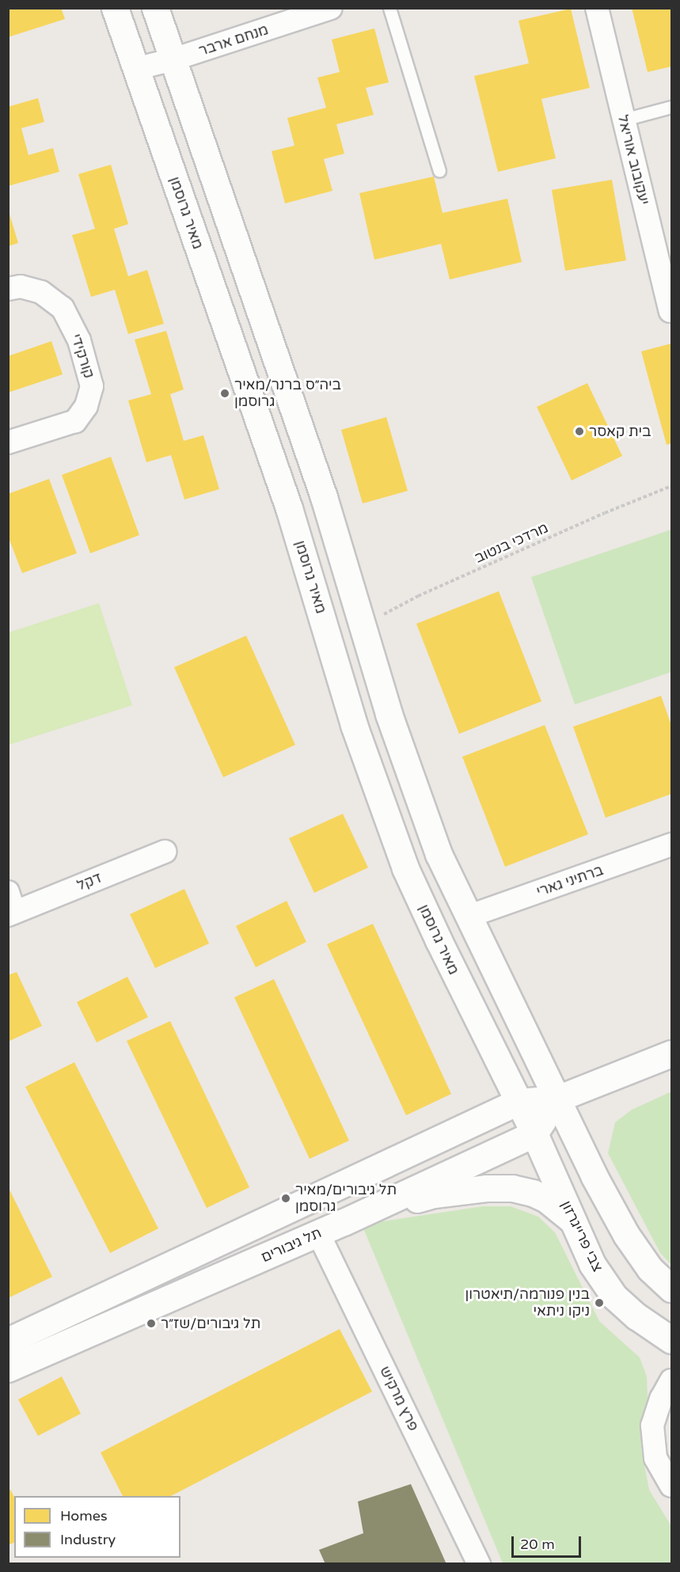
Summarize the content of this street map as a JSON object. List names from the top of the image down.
{
  "streets": {
    "street": [
      "מנחם ארבר",
      "יעקובוב אוריאל",
      "מאיר גרוסמן",
      "קורקידי",
      "ברתיני גארי",
      "דקל",
      "צבי פרייגרזון",
      "תל גיבורים",
      "פרץ מרקיש"
    ],
    "path": ["מרדכי בנטוב"]
  },
  "crossings": [
    ["מנחם ארבר", "מאיר גרוסמן"],
    ["מאיר גרוסמן", "צבי פרייגרזון"],
    ["מאיר גרוסמן", "תל גיבורים"],
    ["צבי פרייגרזון", "תל גיבורים"],
    ["תל גיבורים", "פרץ מרקיש"]
  ],
  "places": [
    "ביה״ס ברנר/מאיר גרוסמן",
    "בית קאסר",
    "תל גיבורים/מאיר גרוסמן",
    "בנין פנורמה/תיאטרון ניקו ניתאי",
    "תל גיבורים/שז״ר"
  ],
  "legend": ["Homes", "Industry"],
  "scale_bar": "20 m"
}
